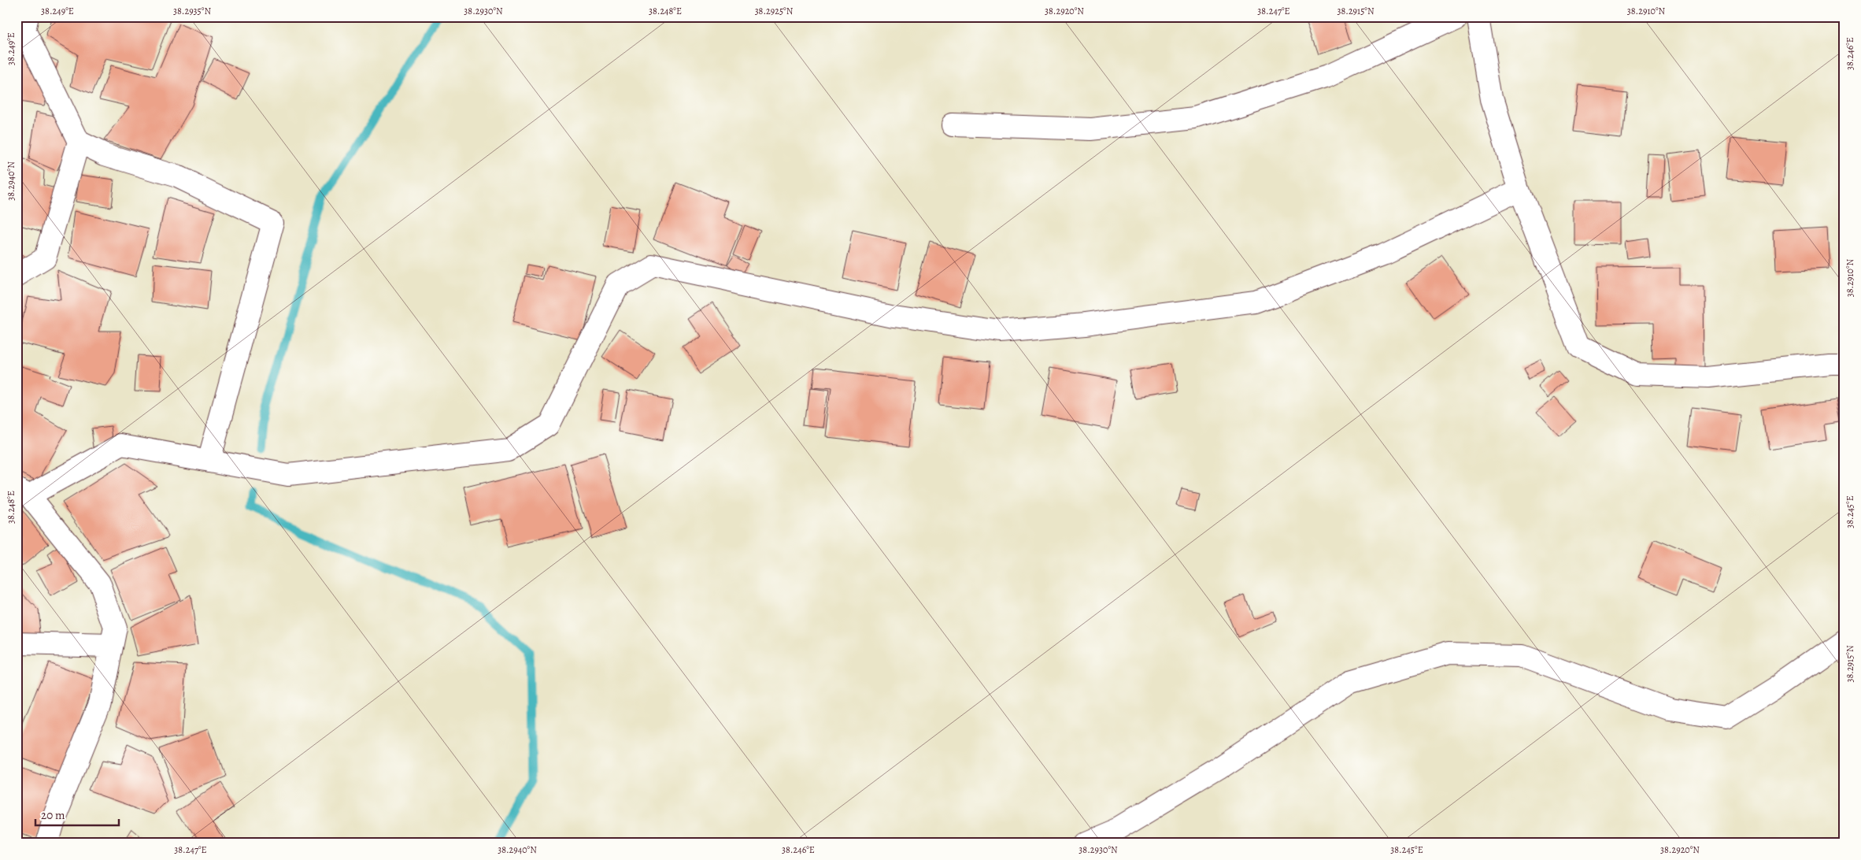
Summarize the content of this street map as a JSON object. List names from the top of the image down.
{
  "scale_bar": "20 m",
  "coordinates": [
    "38.249°E",
    "38.2935°N",
    "38.2930°N",
    "38.248°E",
    "38.2925°N",
    "38.2920°N",
    "38.247°E",
    "38.2915°N",
    "38.2910°N",
    "38.246°E",
    "38.2940°N",
    "38.245°E"
  ]
}
